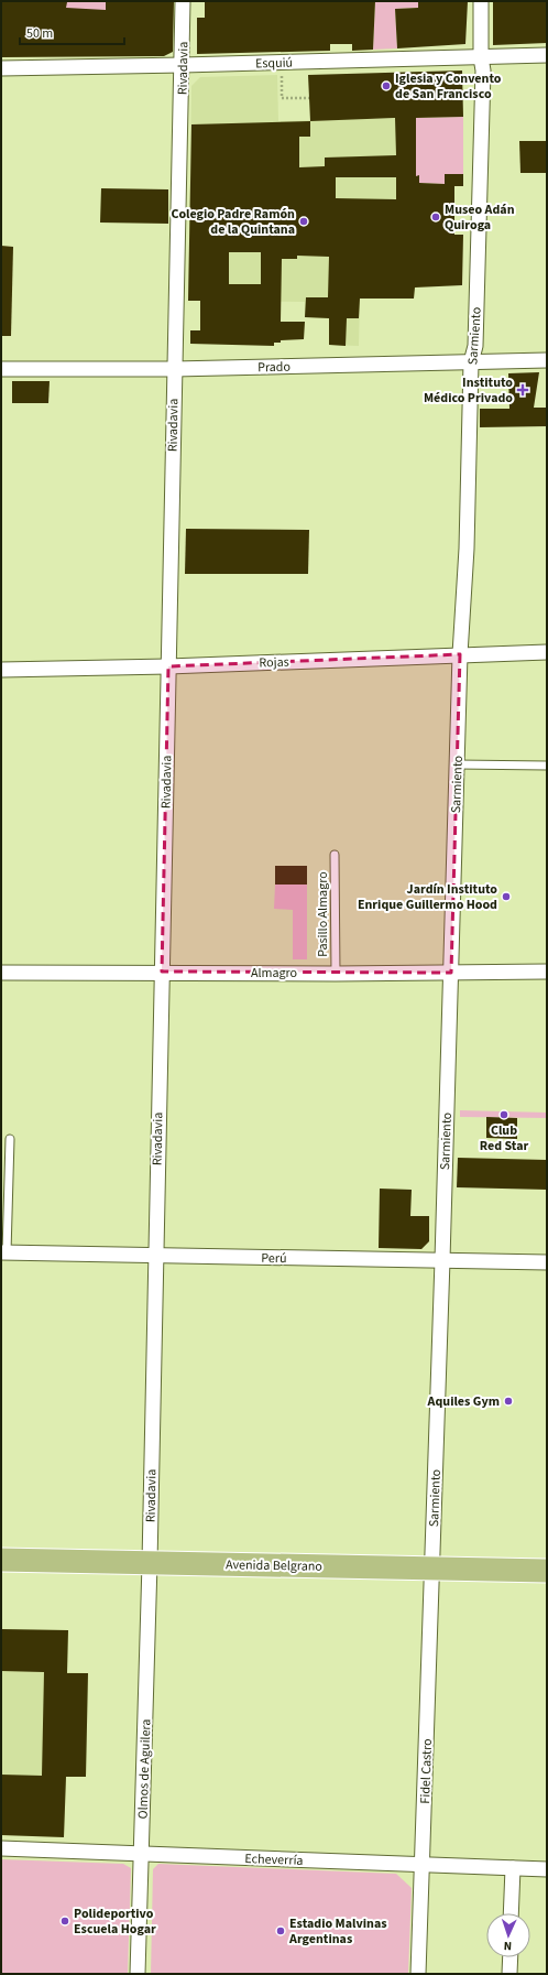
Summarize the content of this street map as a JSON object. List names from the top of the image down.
{
  "streets": {
    "main road": ["Avenida Belgrano"],
    "street": [
      "Esquiú",
      "Rivadavia",
      "Sarmiento",
      "Prado",
      "Rojas",
      "Almagro",
      "Perú",
      "Olmos de Aguilera",
      "Fidel Castro",
      "Echeverría"
    ],
    "lane": ["Pasillo Almagro"]
  },
  "crossings": [
    ["Esquiú", "Rivadavia"],
    ["Esquiú", "Sarmiento"],
    ["Rivadavia", "Prado"],
    ["Rivadavia", "Rojas"],
    ["Rivadavia", "Almagro"],
    ["Rivadavia", "Perú"],
    ["Rivadavia", "Avenida Belgrano"],
    ["Rivadavia", "Olmos de Aguilera"],
    ["Sarmiento", "Prado"],
    ["Sarmiento", "Rojas"],
    ["Sarmiento", "Almagro"],
    ["Sarmiento", "Perú"],
    ["Sarmiento", "Avenida Belgrano"],
    ["Sarmiento", "Fidel Castro"],
    ["Pasillo Almagro", "Almagro"],
    ["Avenida Belgrano", "Olmos de Aguilera"],
    ["Avenida Belgrano", "Fidel Castro"],
    ["Olmos de Aguilera", "Echeverría"],
    ["Fidel Castro", "Echeverría"]
  ],
  "places": {
    "other": [
      "Iglesia y Convento de San Francisco",
      "Museo Adán Quiroga",
      "Colegio Padre Ramón de la Quintana",
      "Jardín Instituto Enrique Guillermo Hood",
      "Club Red Star",
      "Aquiles Gym",
      "Polideportivo Escuela Hogar",
      "Estadio Malvinas Argentinas"
    ],
    "health": ["Instituto Médico Privado"]
  },
  "scale_bar": "50 m",
  "north": "bottom"
}
